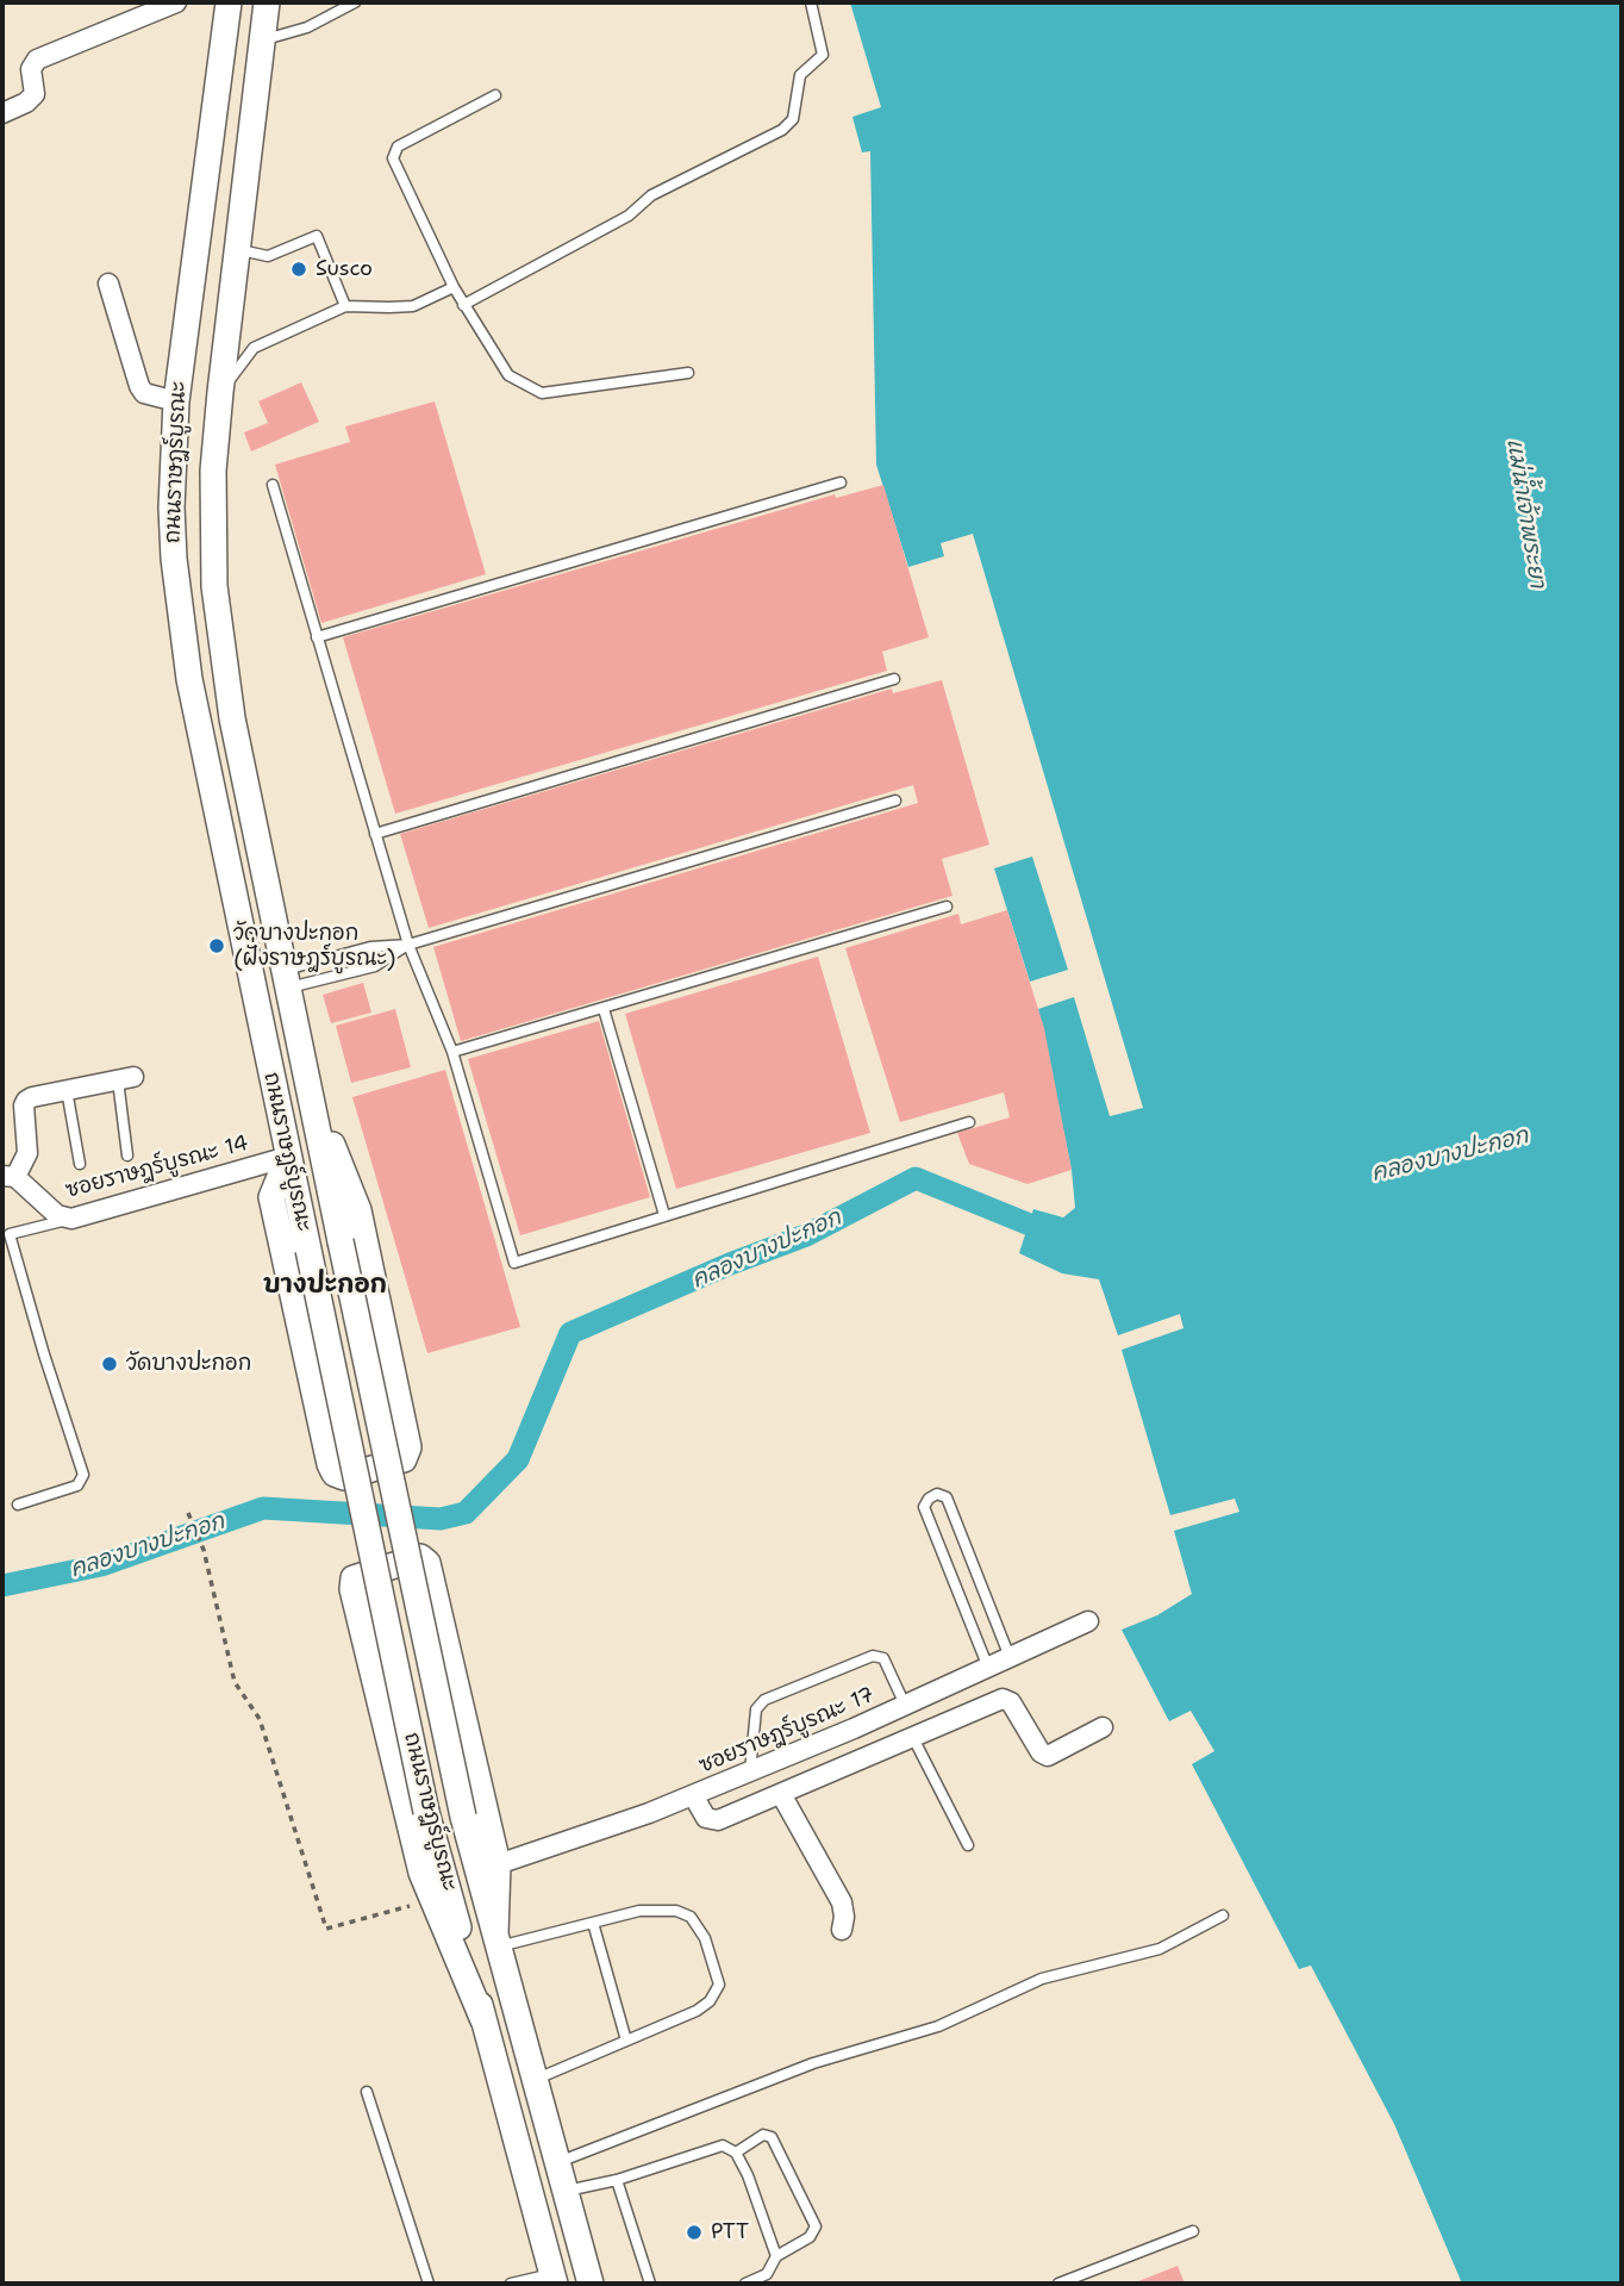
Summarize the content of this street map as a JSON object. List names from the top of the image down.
{
  "streets": {
    "main road": ["ถนนราษฎร์บูรณะ"],
    "street": ["ซอยราษฎร์บูรณะ 14", "ซอยราษฎร์บูรณะ 17"]
  },
  "crossings": [
    ["ถนนราษฎร์บูรณะ", "ซอยราษฎร์บูรณะ 14"]
  ],
  "districts": ["บางปะกอก"],
  "water": ["แม่น้ำเจ้าพระยา", "คลองบางปะกอก"],
  "places": [
    "Susco",
    "วัดบางปะกอก (ฝั่งราษฎร์บูรณะ)",
    "วัดบางปะกอก",
    "PTT"
  ]
}
